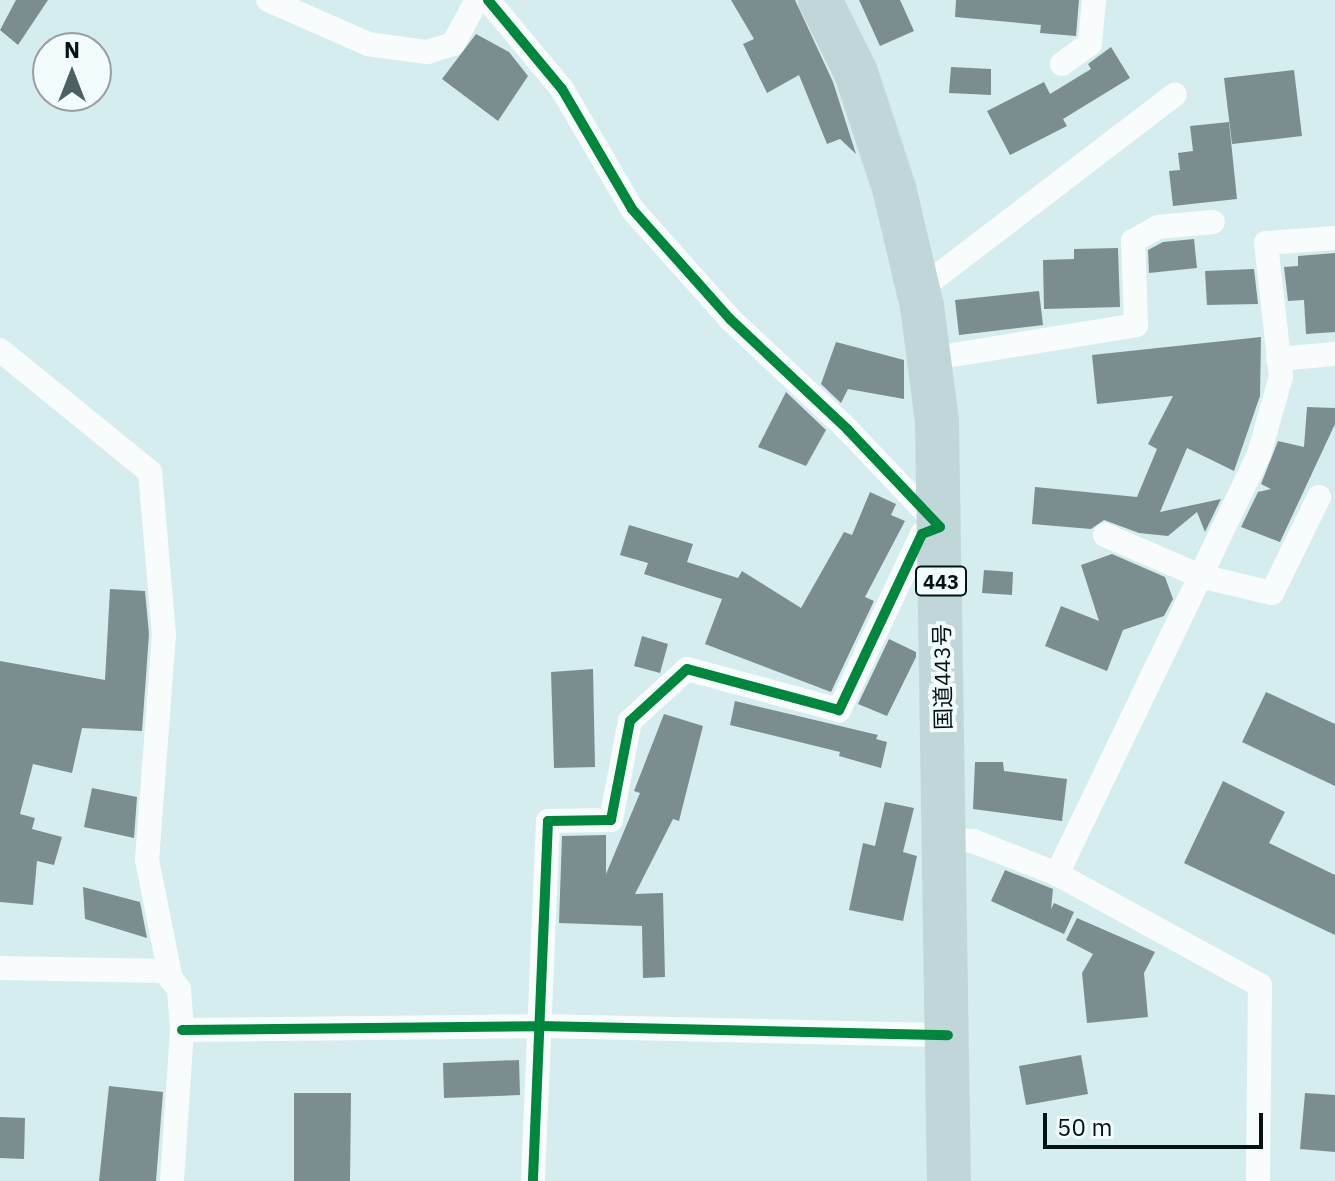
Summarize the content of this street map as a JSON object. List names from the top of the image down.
{
  "streets": {
    "highway": ["443", "国道443号"]
  },
  "scale_bar": "50 m",
  "north": "top"
}
